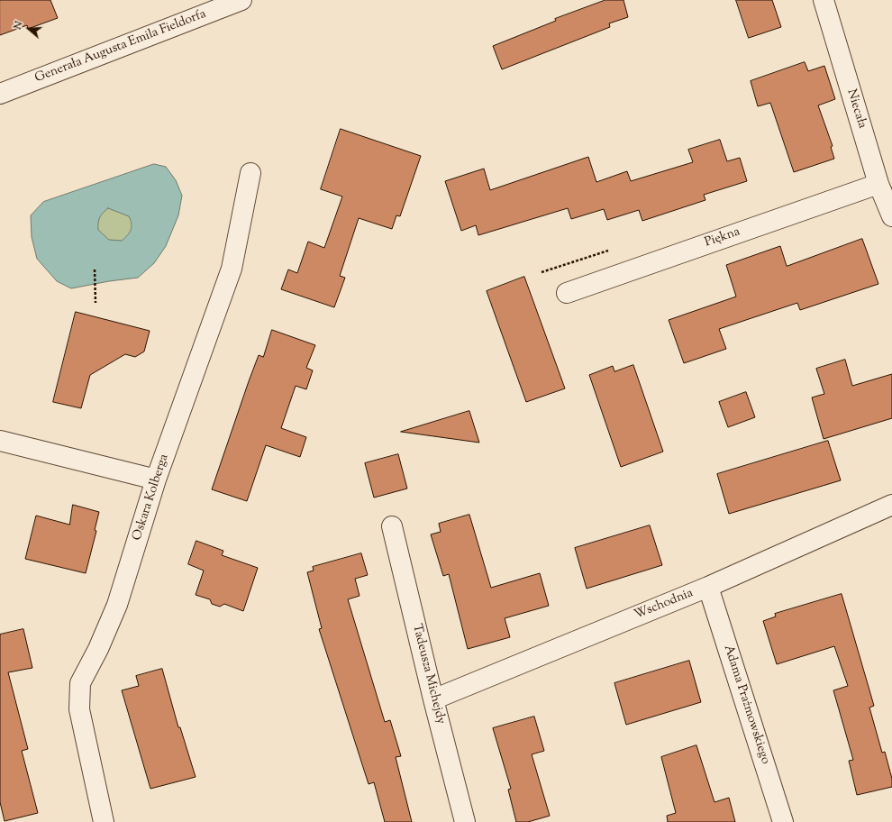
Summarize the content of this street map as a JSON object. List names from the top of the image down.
{
  "streets": {
    "street": [
      "Generała Augusta Emila Fieldorfa",
      "Niecała",
      "Piękna",
      "Oskara Kolberga",
      "Wschodnia",
      "Tadeusza Michejdy",
      "Adama Prażmowskiego"
    ]
  },
  "crossings": [
    ["Niecała", "Piękna"],
    ["Wschodnia", "Tadeusza Michejdy"],
    ["Wschodnia", "Adama Prażmowskiego"]
  ],
  "north": "left"
}
